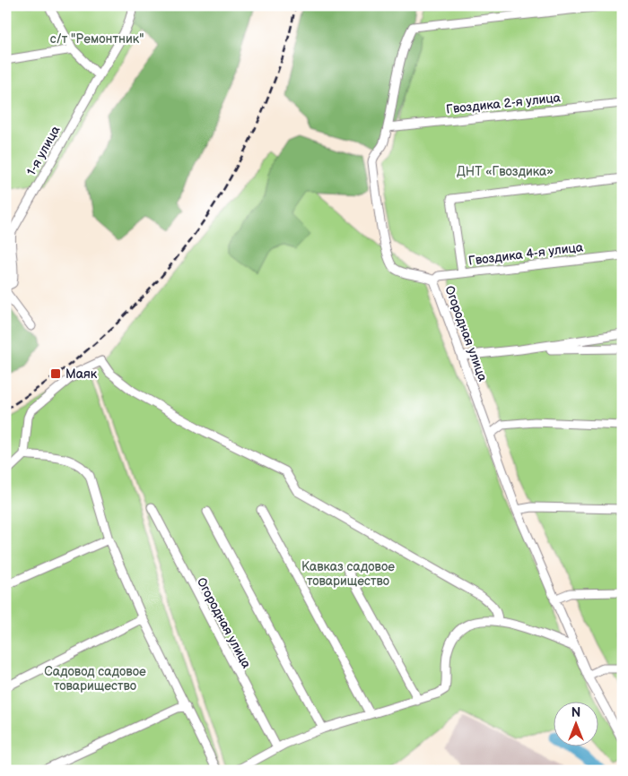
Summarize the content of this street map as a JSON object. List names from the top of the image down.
{
  "streets": {
    "street": [
      "Гвоздика 2-я улица",
      "1-я улица",
      "Гвоздика 4-я улица",
      "Огородная улица"
    ]
  },
  "crossings": [
    ["Гвоздика 2-я улица", "Огородная улица"],
    ["Гвоздика 4-я улица", "Огородная улица"]
  ],
  "parks": [
    "с/т \"Ремонтник\"",
    "ДНТ «Гвоздика»",
    "Кавказ садовое товарищество",
    "Садовод садовое товарищество"
  ],
  "places": {
    "transit": ["Маяк"]
  },
  "north": "top"
}
